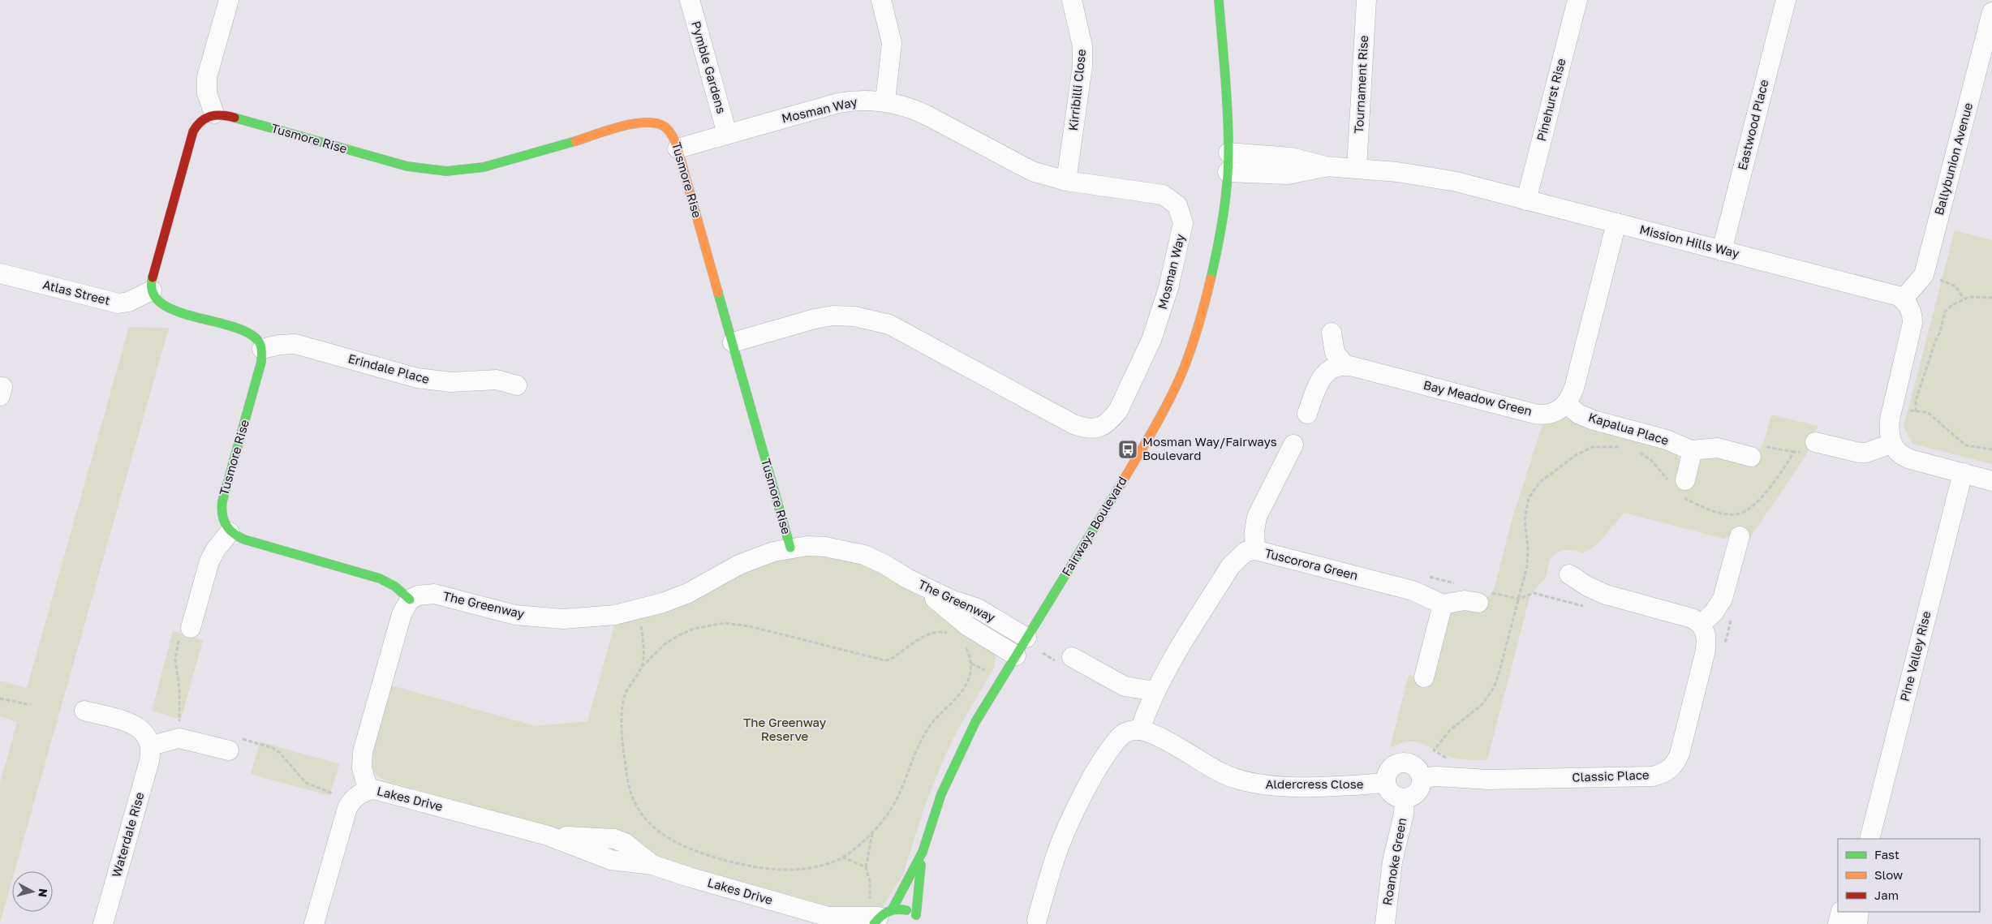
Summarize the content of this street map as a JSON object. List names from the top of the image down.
{
  "streets": {
    "street": [
      "Pymble Gardens",
      "Tournament Rise",
      "Kirribilli Close",
      "Pinehurst Rise",
      "Mosman Way",
      "Eastwood Place",
      "Tusmore Rise",
      "Ballybunion Avenue",
      "Mission Hills Way",
      "Atlas Street",
      "Erindale Place",
      "Bay Meadow Green",
      "Kapalua Place",
      "Fairways Boulevard",
      "Tuscorora Green",
      "The Greenway",
      "Pine Valley Rise",
      "Classic Place",
      "Aldercress Close",
      "Lakes Drive",
      "Waterdale Rise",
      "Roanoke Green"
    ]
  },
  "crossings": [
    ["Pymble Gardens", "Mosman Way"],
    ["Tournament Rise", "Mission Hills Way"],
    ["Kirribilli Close", "Mosman Way"],
    ["Pinehurst Rise", "Mission Hills Way"],
    ["Mosman Way", "Tusmore Rise"],
    ["Eastwood Place", "Mission Hills Way"],
    ["Tusmore Rise", "Erindale Place"],
    ["Tusmore Rise", "The Greenway"],
    ["Ballybunion Avenue", "Mission Hills Way"],
    ["Mission Hills Way", "Fairways Boulevard"],
    ["Bay Meadow Green", "Kapalua Place"],
    ["Fairways Boulevard", "The Greenway"],
    ["Fairways Boulevard", "Lakes Drive"],
    ["Tuscorora Green", "Aldercress Close"],
    ["Classic Place", "Aldercress Close"],
    ["Classic Place", "Roanoke Green"],
    ["Aldercress Close", "Roanoke Green"]
  ],
  "parks": ["The Greenway Reserve"],
  "places": {
    "bus stop": ["Mosman Way/Fairways Boulevard"]
  },
  "legend": ["Fast", "Slow", "Jam"],
  "north": "right"
}
